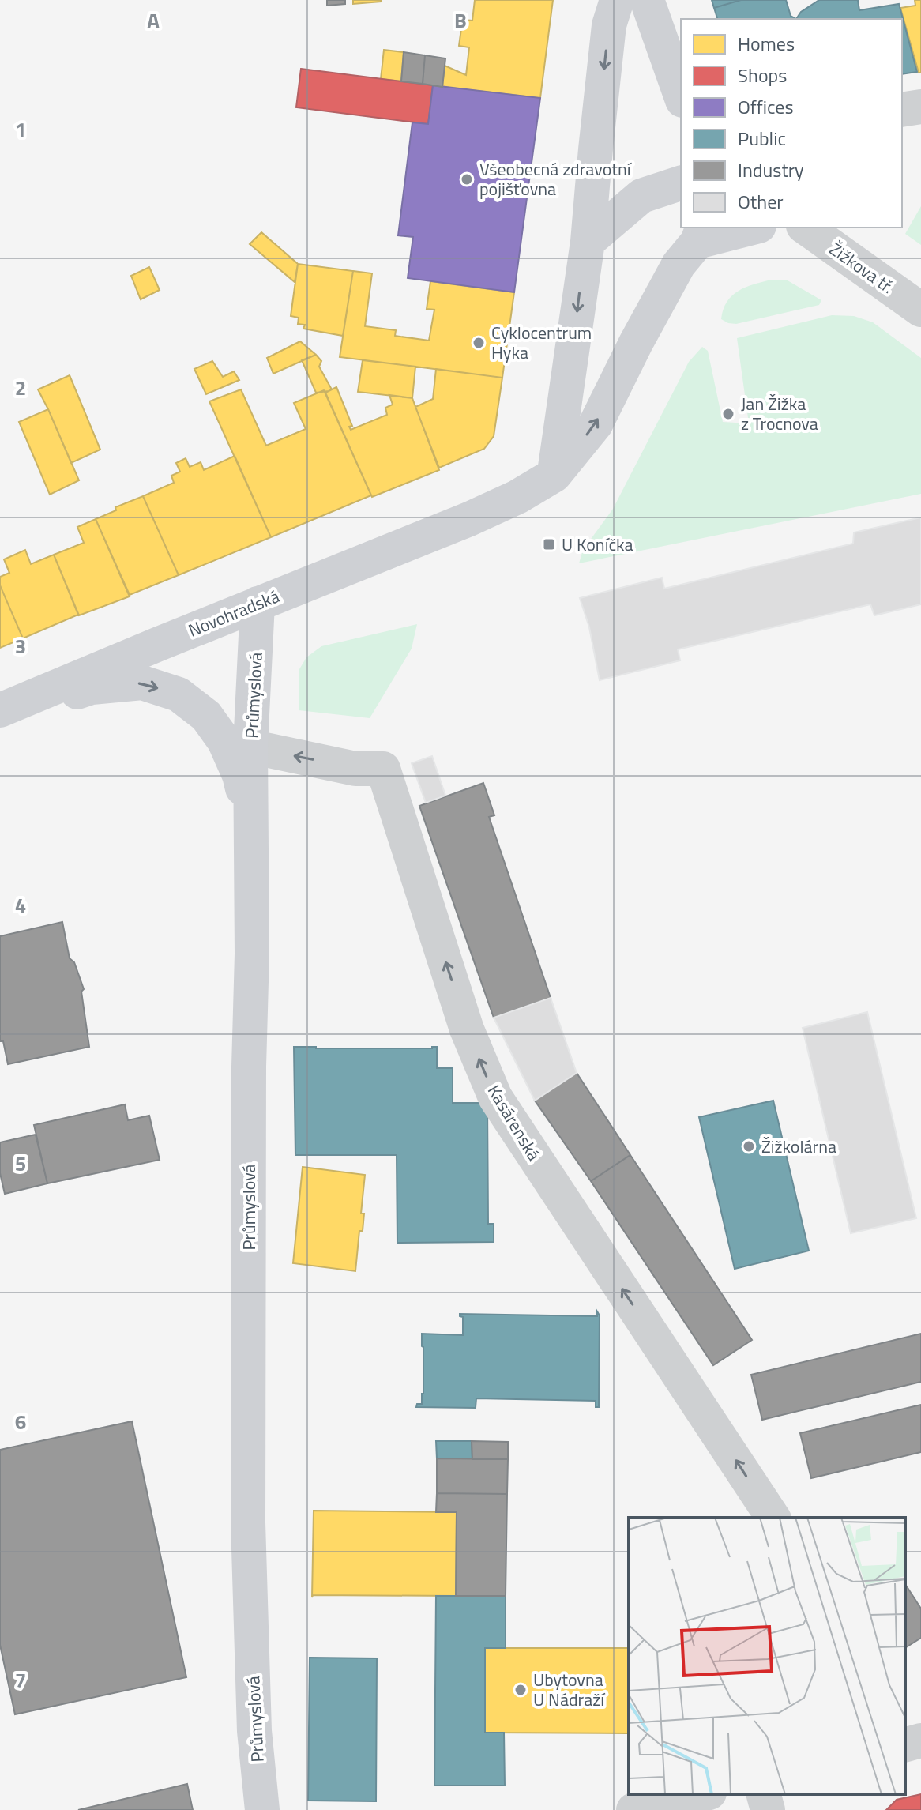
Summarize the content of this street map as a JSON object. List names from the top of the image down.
{
  "streets": {
    "street": [
      "Žižkova tř.",
      "Novohradská",
      "Průmyslová",
      "Kasárenská"
    ]
  },
  "crossings": [
    ["Novohradská", "Průmyslová"],
    ["Průmyslová", "Kasárenská"]
  ],
  "one_way": ["Kasárenská"],
  "places": {
    "other": [
      "Všeobecná zdravotní pojišťovna",
      "Cyklocentrum Hyka",
      "Jan Žižka z Trocnova",
      "Žižkolárna",
      "Ubytovna U Nádraží"
    ],
    "transit": ["U Koníčka"]
  },
  "legend": [
    "Homes",
    "Shops",
    "Offices",
    "Public",
    "Industry",
    "Other"
  ],
  "grid": {
    "columns": ["A", "B"],
    "rows": [
      "1",
      "2",
      "3",
      "4",
      "5",
      "6",
      "7"
    ]
  }
}
